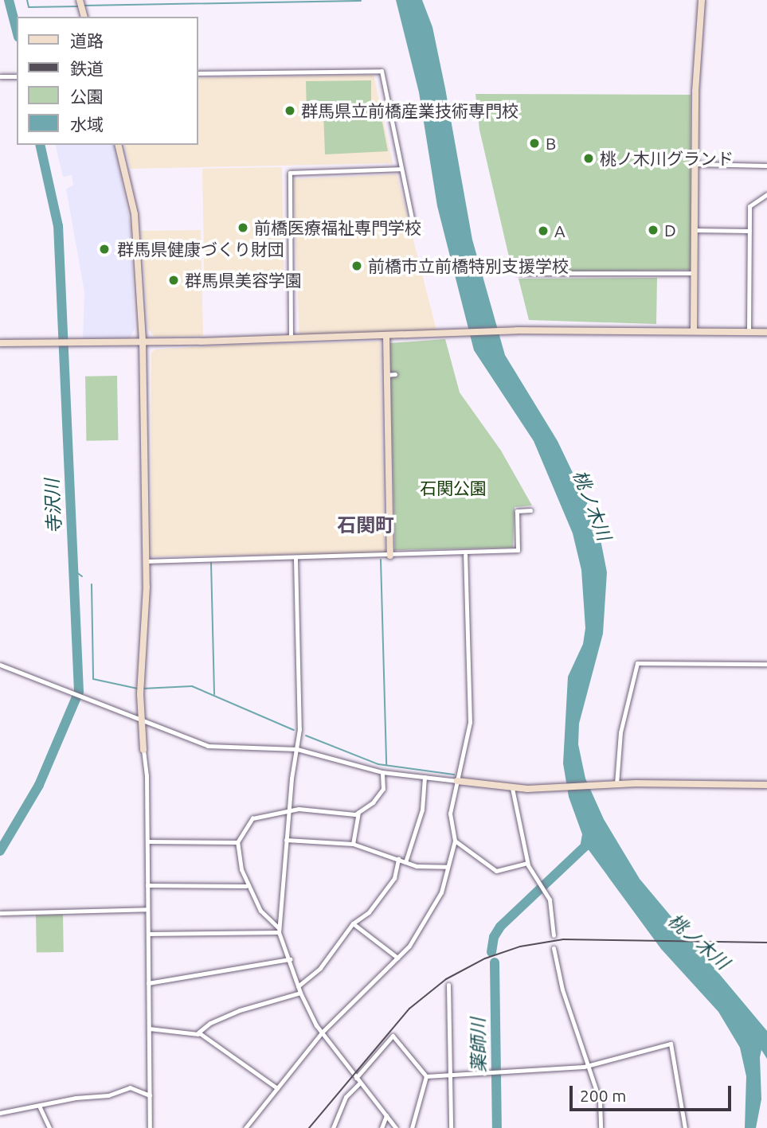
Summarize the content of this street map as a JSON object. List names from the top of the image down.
{
  "districts": ["石関町"],
  "water": ["桃ノ木川", "寺沢川", "薬師川"],
  "parks": ["石関公園"],
  "places": [
    "群馬県立前橋産業技術専門校",
    "B",
    "桃ノ木川グランド",
    "前橋医療福祉専門学校",
    "D",
    "A",
    "群馬県健康づくり財団",
    "前橋市立前橋特別支援学校",
    "群馬県美容学園"
  ],
  "legend": [
    "道路",
    "鉄道",
    "公園",
    "水域"
  ],
  "scale_bar": "200 m"
}
